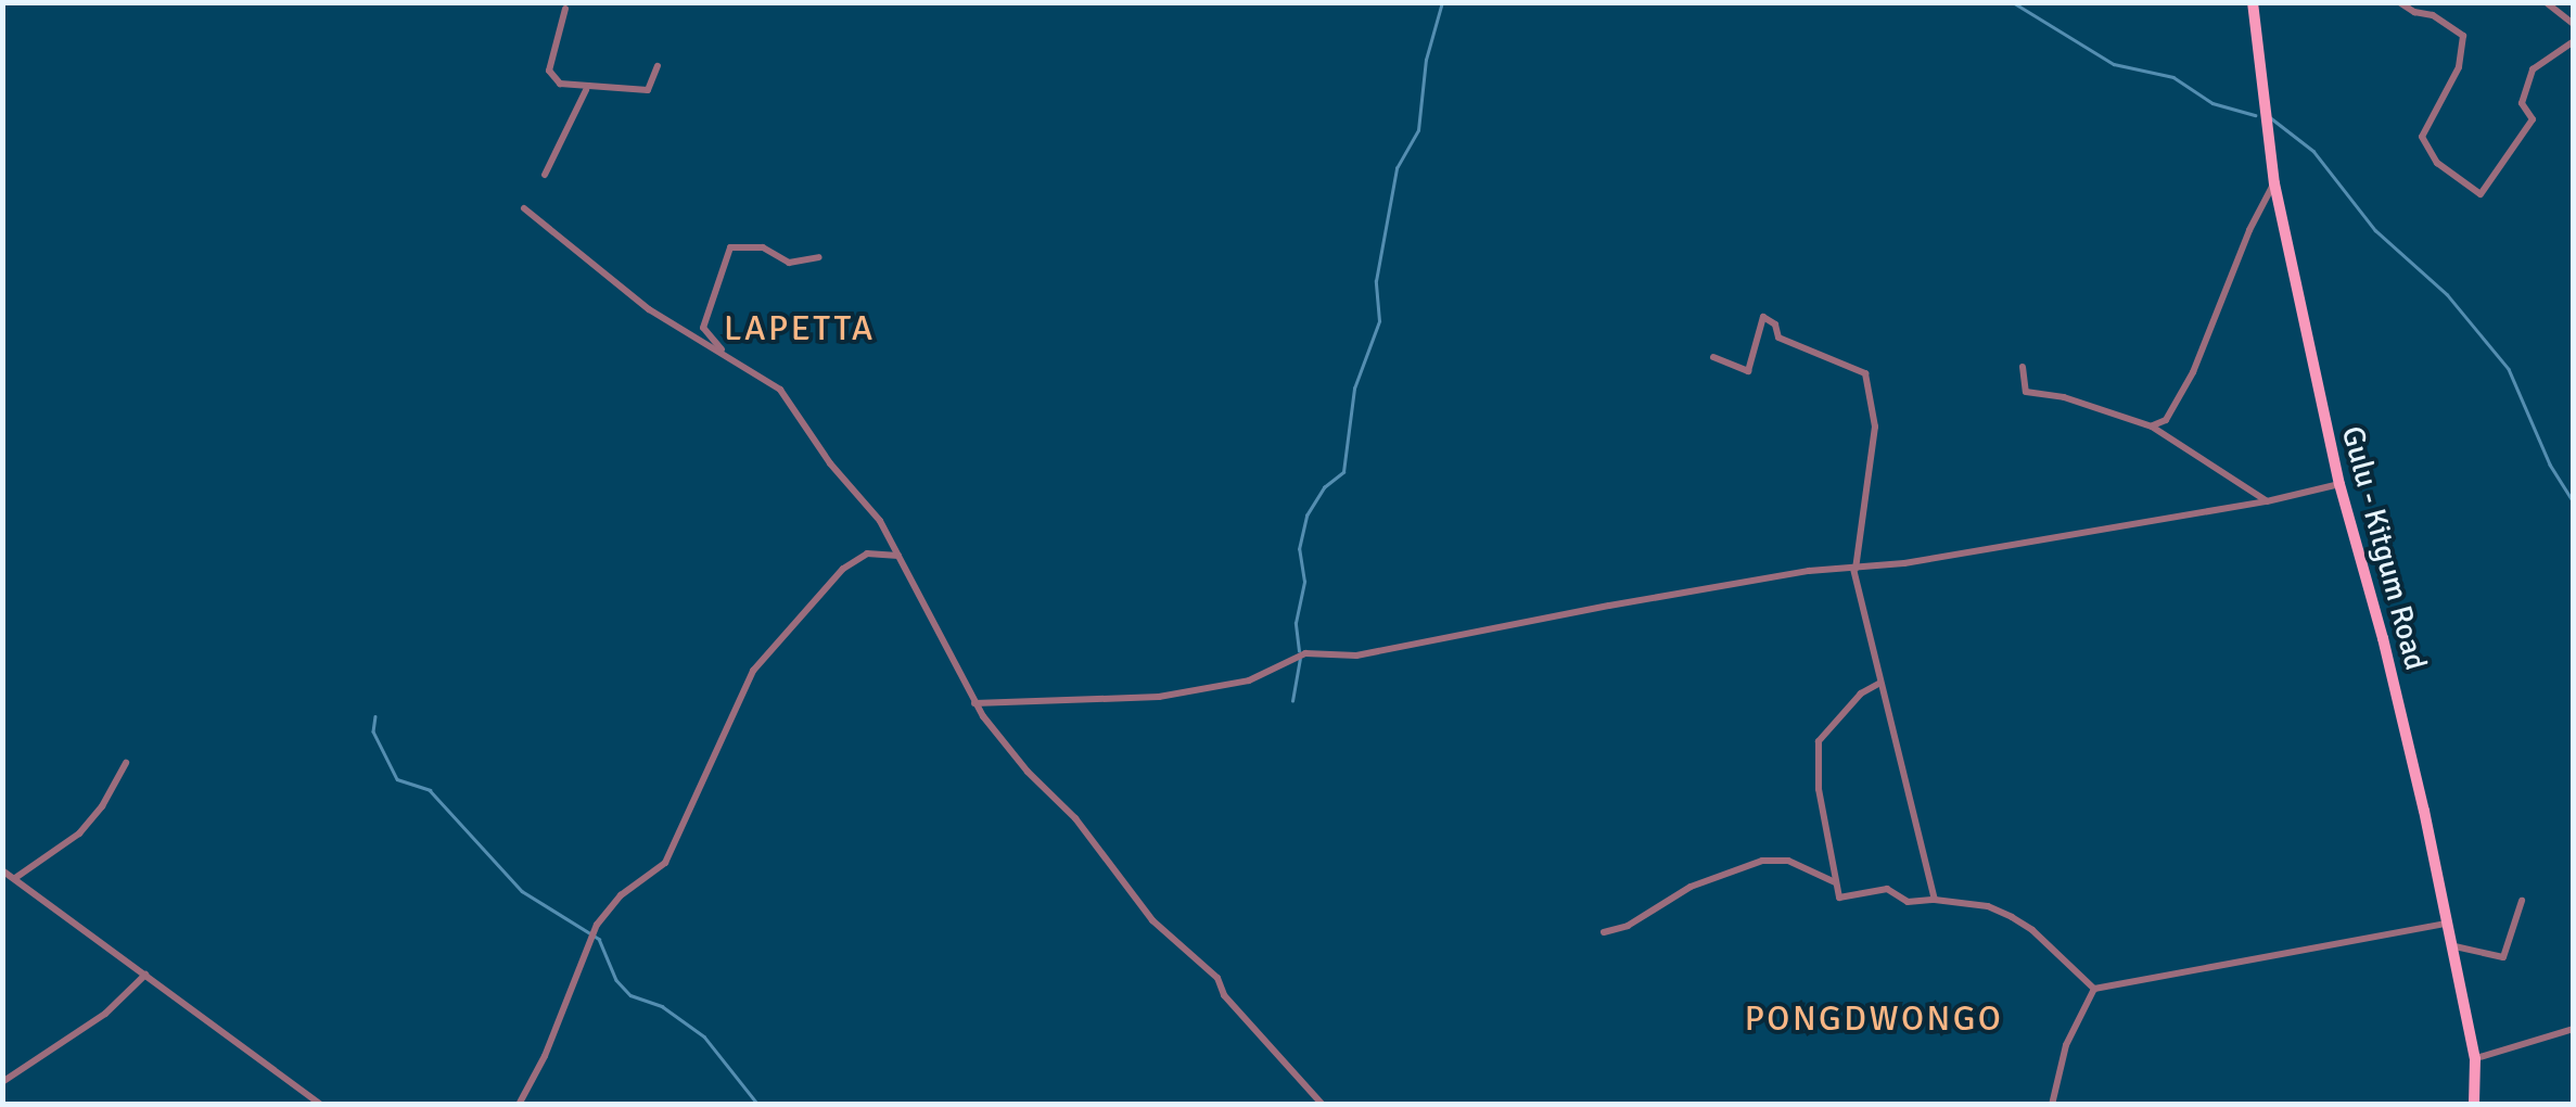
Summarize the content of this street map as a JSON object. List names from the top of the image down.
{
  "streets": {
    "main road": ["Gulu - Kitgum Road"]
  },
  "districts": ["LAPETTA", "PONGDWONGO"]
}
